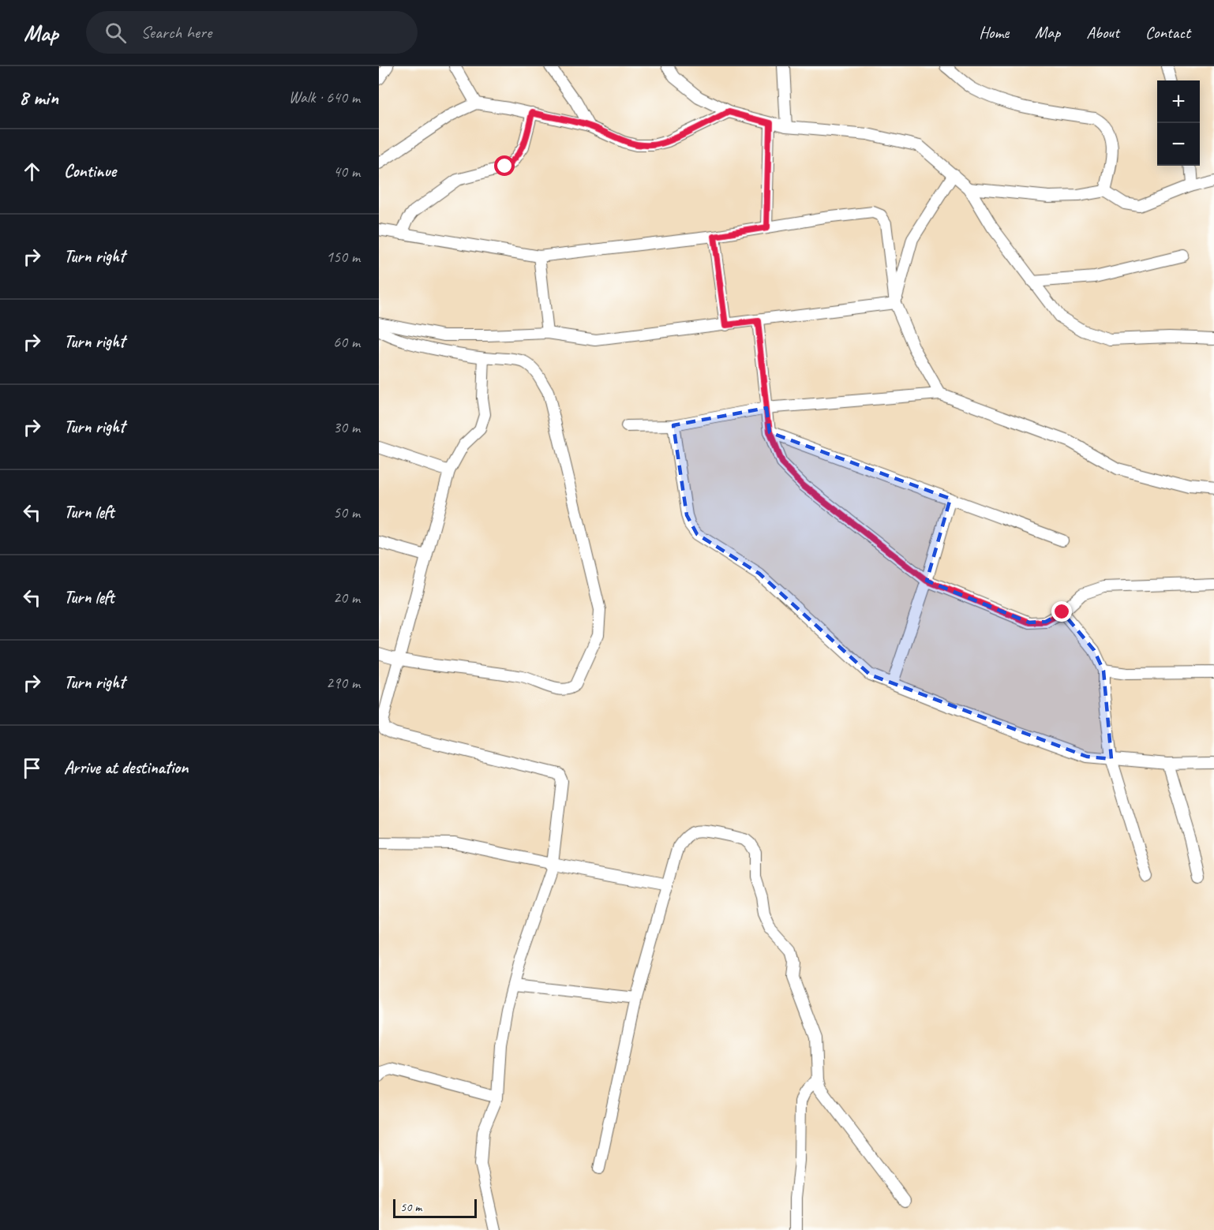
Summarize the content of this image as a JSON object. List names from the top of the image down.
{
  "scale_bar": "50 m",
  "page": {
    "header": "Map",
    "search": "Search here",
    "nav": [
      "Home",
      "Map",
      "About",
      "Contact"
    ],
    "heading": ["8 min", "Walk · 640 m"],
    "map_buttons": ["+", "−"],
    "list": [
      ["Continue", "40 m"],
      ["Turn right", "150 m"],
      ["Turn right", "60 m"],
      ["Turn right", "30 m"],
      ["Turn left", "50 m"],
      ["Turn left", "20 m"],
      ["Turn right", "290 m"],
      "Arrive at destination"
    ],
    "scale": "50 m"
  }
}
